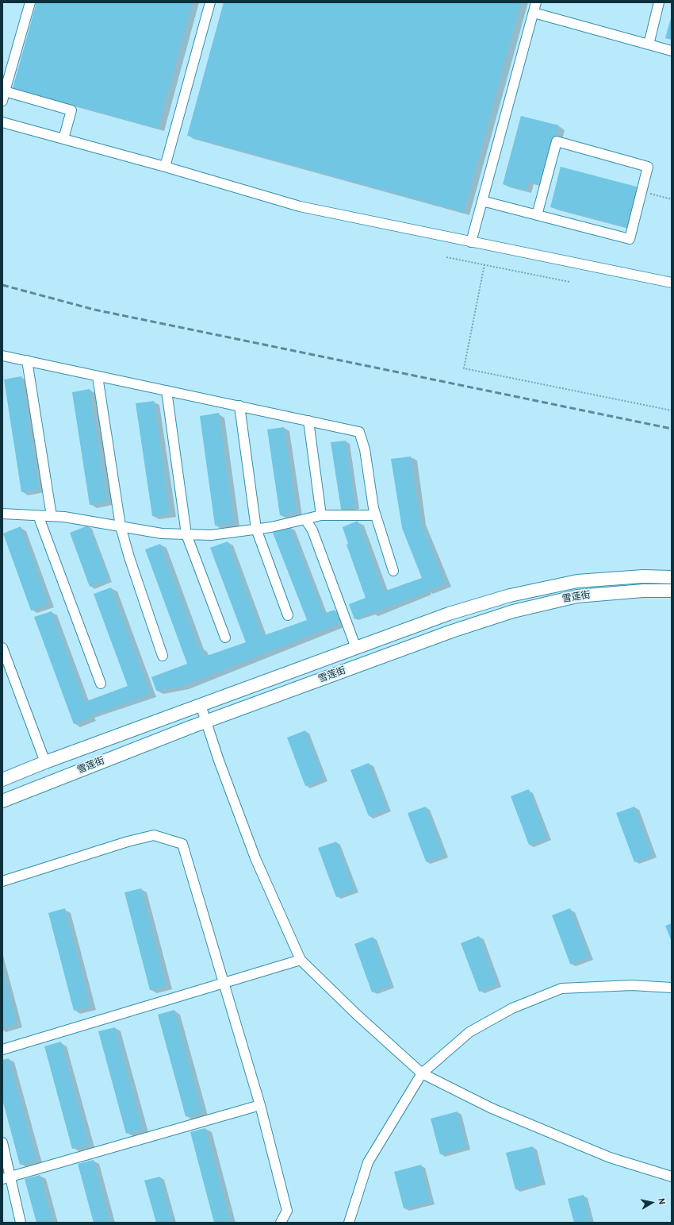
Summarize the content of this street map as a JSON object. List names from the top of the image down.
{
  "streets": {
    "main road": ["雪莲街"]
  },
  "north": "right"
}
